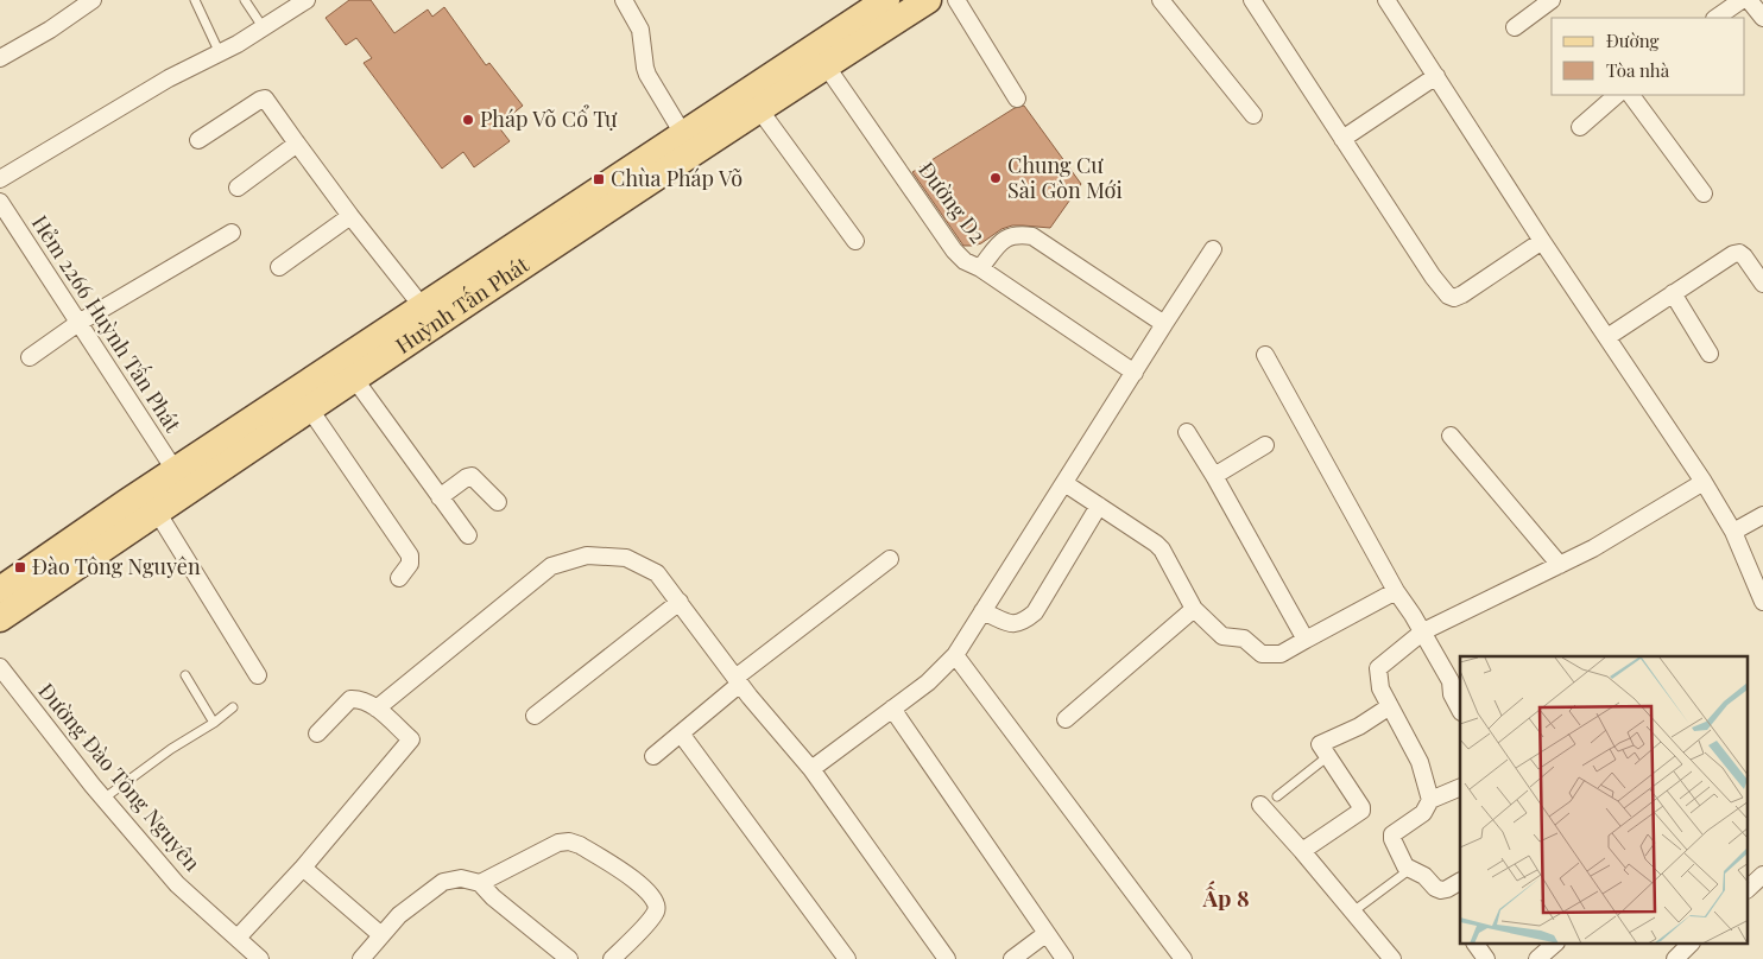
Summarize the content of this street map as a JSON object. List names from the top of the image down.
{
  "streets": {
    "main road": ["Huỳnh Tấn Phát"],
    "street": ["Đường D2", "Hẻm 2266 Huỳnh Tấn Phát", "Đường Đào Tông Nguyên"]
  },
  "crossings": [
    ["Đường D2", "Huỳnh Tấn Phát"],
    ["Huỳnh Tấn Phát", "Hẻm 2266 Huỳnh Tấn Phát"]
  ],
  "districts": ["Ấp 8"],
  "places": {
    "other": ["Pháp Võ Cổ Tự", "Chung Cư Sài Gòn Mới"],
    "transit": ["Chùa Pháp Võ", "Đào Tông Nguyên"]
  },
  "legend": ["Đường", "Tòa nhà"]
}
